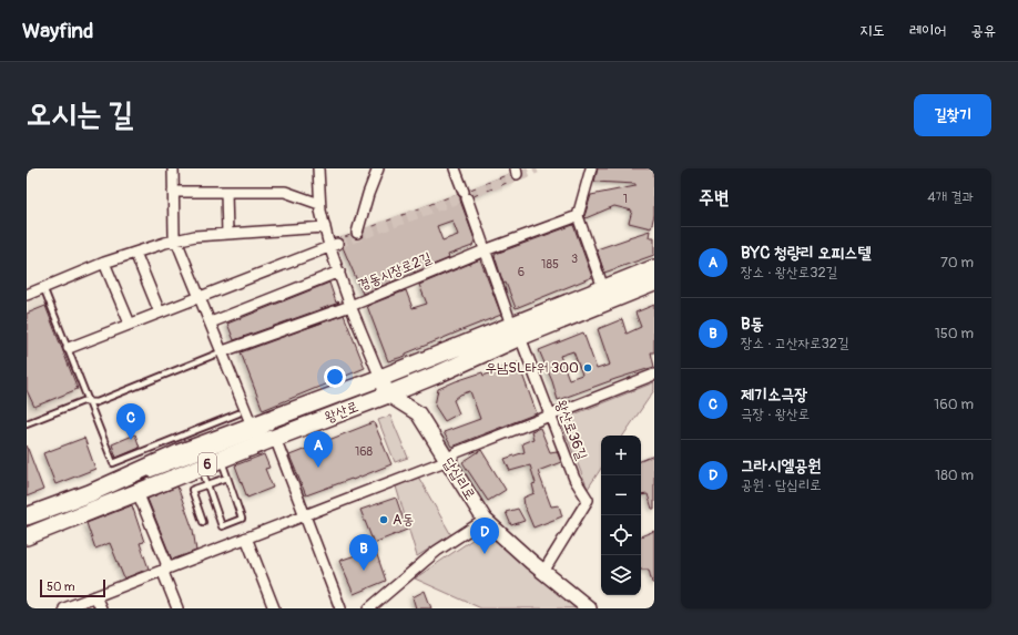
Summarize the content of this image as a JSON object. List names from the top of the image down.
{
  "streets": {
    "main road": ["왕산로", "6", "답십리로"],
    "street": ["경동시장로2길", "왕산로36길"]
  },
  "crossings": [
    ["경동시장로2길", "왕산로36길"],
    ["왕산로", "왕산로36길"],
    ["왕산로", "답십리로"],
    ["왕산로36길", "답십리로"]
  ],
  "places": ["우남SL타워 300", "A동"],
  "house_numbers": [
    "1",
    "3",
    "185",
    "6",
    "168"
  ],
  "scale_bar": "50 m",
  "page": {
    "header": "Wayfind",
    "nav": ["지도", "레이어", "공유"],
    "buttons": "길찾기",
    "title": "오시는 길",
    "heading": ["주변", "4개 결과"],
    "list": [
      {
        "mark": "A",
        "name": "BYC 청량리 오피스텔",
        "note": "장소 · 왕산로32길",
        "value": "70 m"
      },
      {
        "mark": "B",
        "name": "B동",
        "note": "장소 · 고산자로32길",
        "value": "150 m"
      },
      {
        "mark": "C",
        "name": "제기소극장",
        "note": "극장 · 왕산로",
        "value": "160 m"
      },
      {
        "mark": "D",
        "name": "그라시엘공원",
        "note": "공원 · 답십리로",
        "value": "180 m"
      }
    ],
    "pins": [
      "C",
      "A",
      "D",
      "B"
    ],
    "map_buttons": ["+", "−"],
    "scale": "50 m"
  }
}
